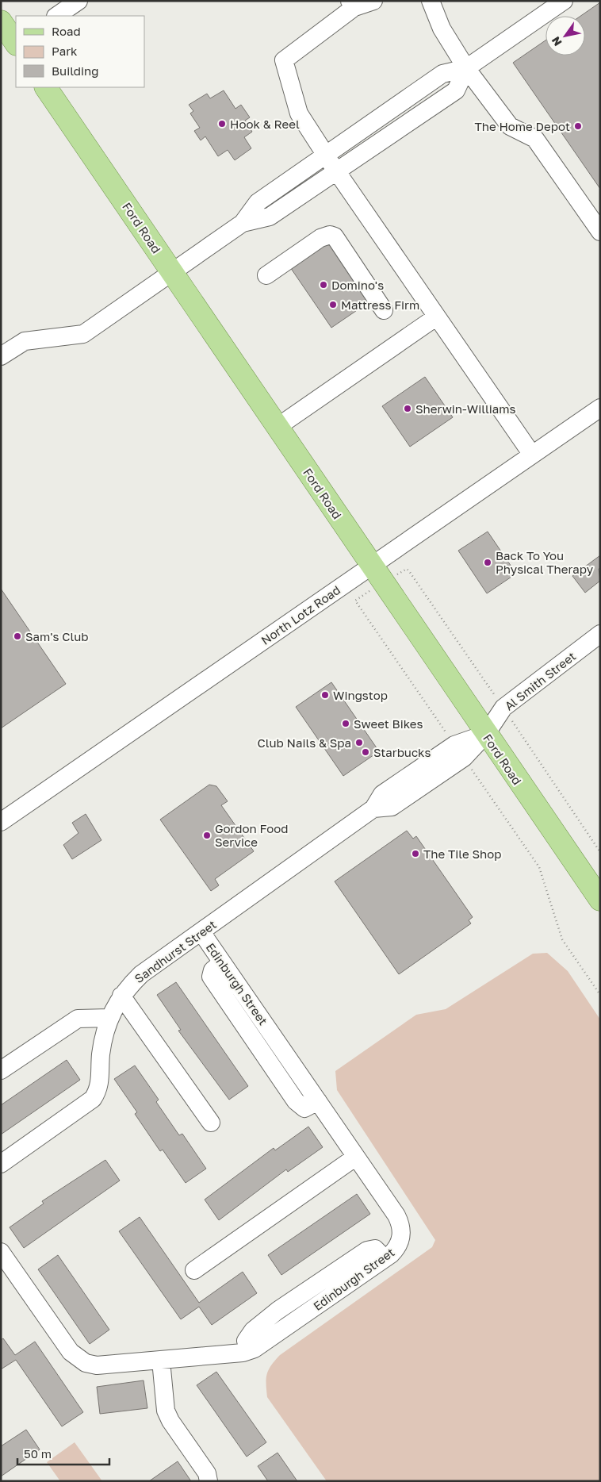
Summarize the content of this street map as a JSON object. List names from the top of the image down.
{
  "streets": {
    "main road": ["Ford Road"],
    "street": [
      "North Lotz Road",
      "Al Smith Street",
      "Sandhurst Street",
      "Edinburgh Street"
    ]
  },
  "crossings": [
    ["Ford Road", "North Lotz Road"],
    ["Ford Road", "Al Smith Street"],
    ["Ford Road", "Sandhurst Street"],
    ["Al Smith Street", "Sandhurst Street"],
    ["Sandhurst Street", "Edinburgh Street"]
  ],
  "places": [
    "Hook & Reel",
    "The Home Depot",
    "Domino's",
    "Mattress Firm",
    "Sherwin-Williams",
    "Back To You Physical Therapy",
    "Sam's Club",
    "Wingstop",
    "Sweet Bikes",
    "Club Nails & Spa",
    "Starbucks",
    "Gordon Food Service",
    "The Tile Shop"
  ],
  "legend": ["Road", "Park", "Building"],
  "scale_bar": "50 m",
  "north": "bottom left"
}
